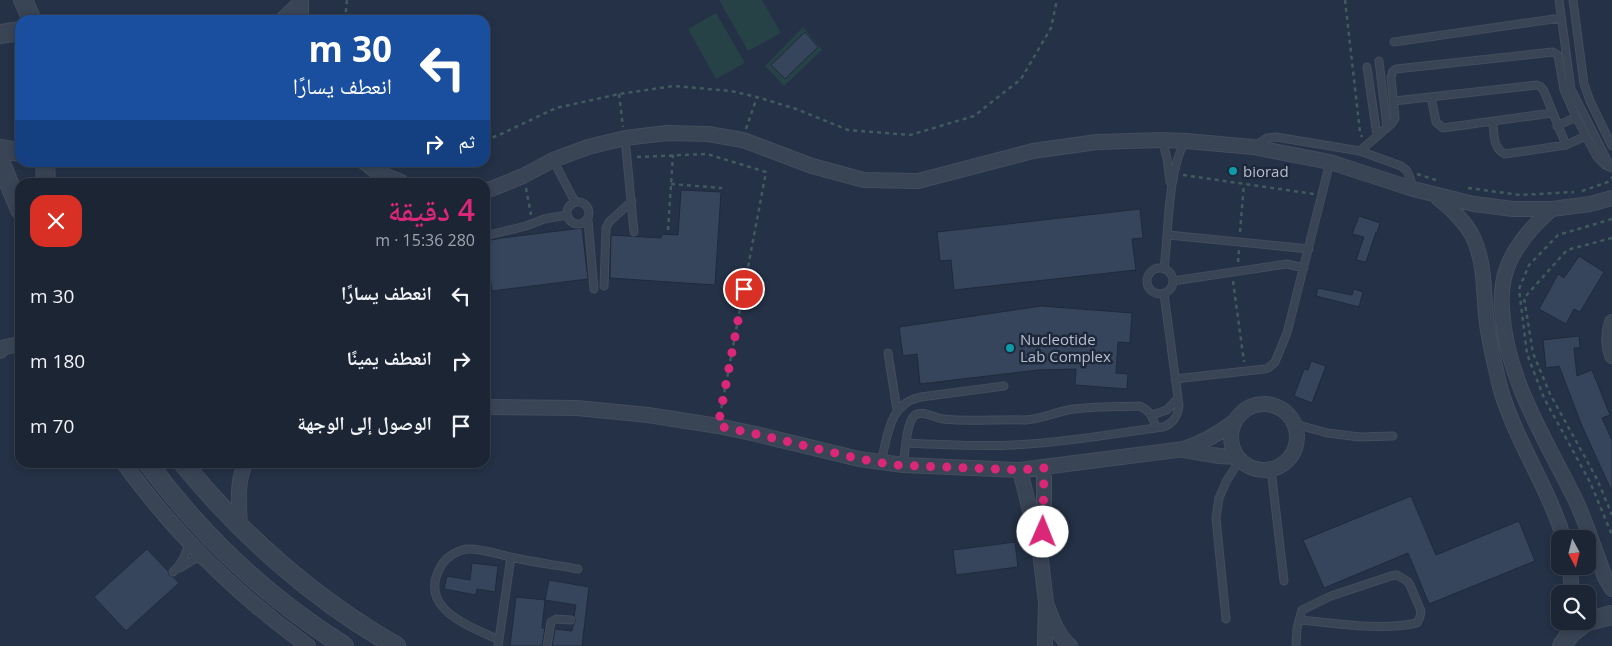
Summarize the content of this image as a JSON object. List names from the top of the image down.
{
  "places": ["biorad", "Nucleotide Lab Complex"],
  "north": "bottom",
  "page": {
    "turn": ["30 m", "انعطف يسارًا"],
    "then": "ثم",
    "heading": ["4 دقيقة", "280 m · 15:36"],
    "list": [
      {
        "name": "انعطف يسارًا",
        "value": "30 m"
      },
      {
        "name": "انعطف يمينًا",
        "value": "180 m"
      },
      {
        "name": "الوصول إلى الوجهة",
        "value": "70 m"
      }
    ]
  }
}
